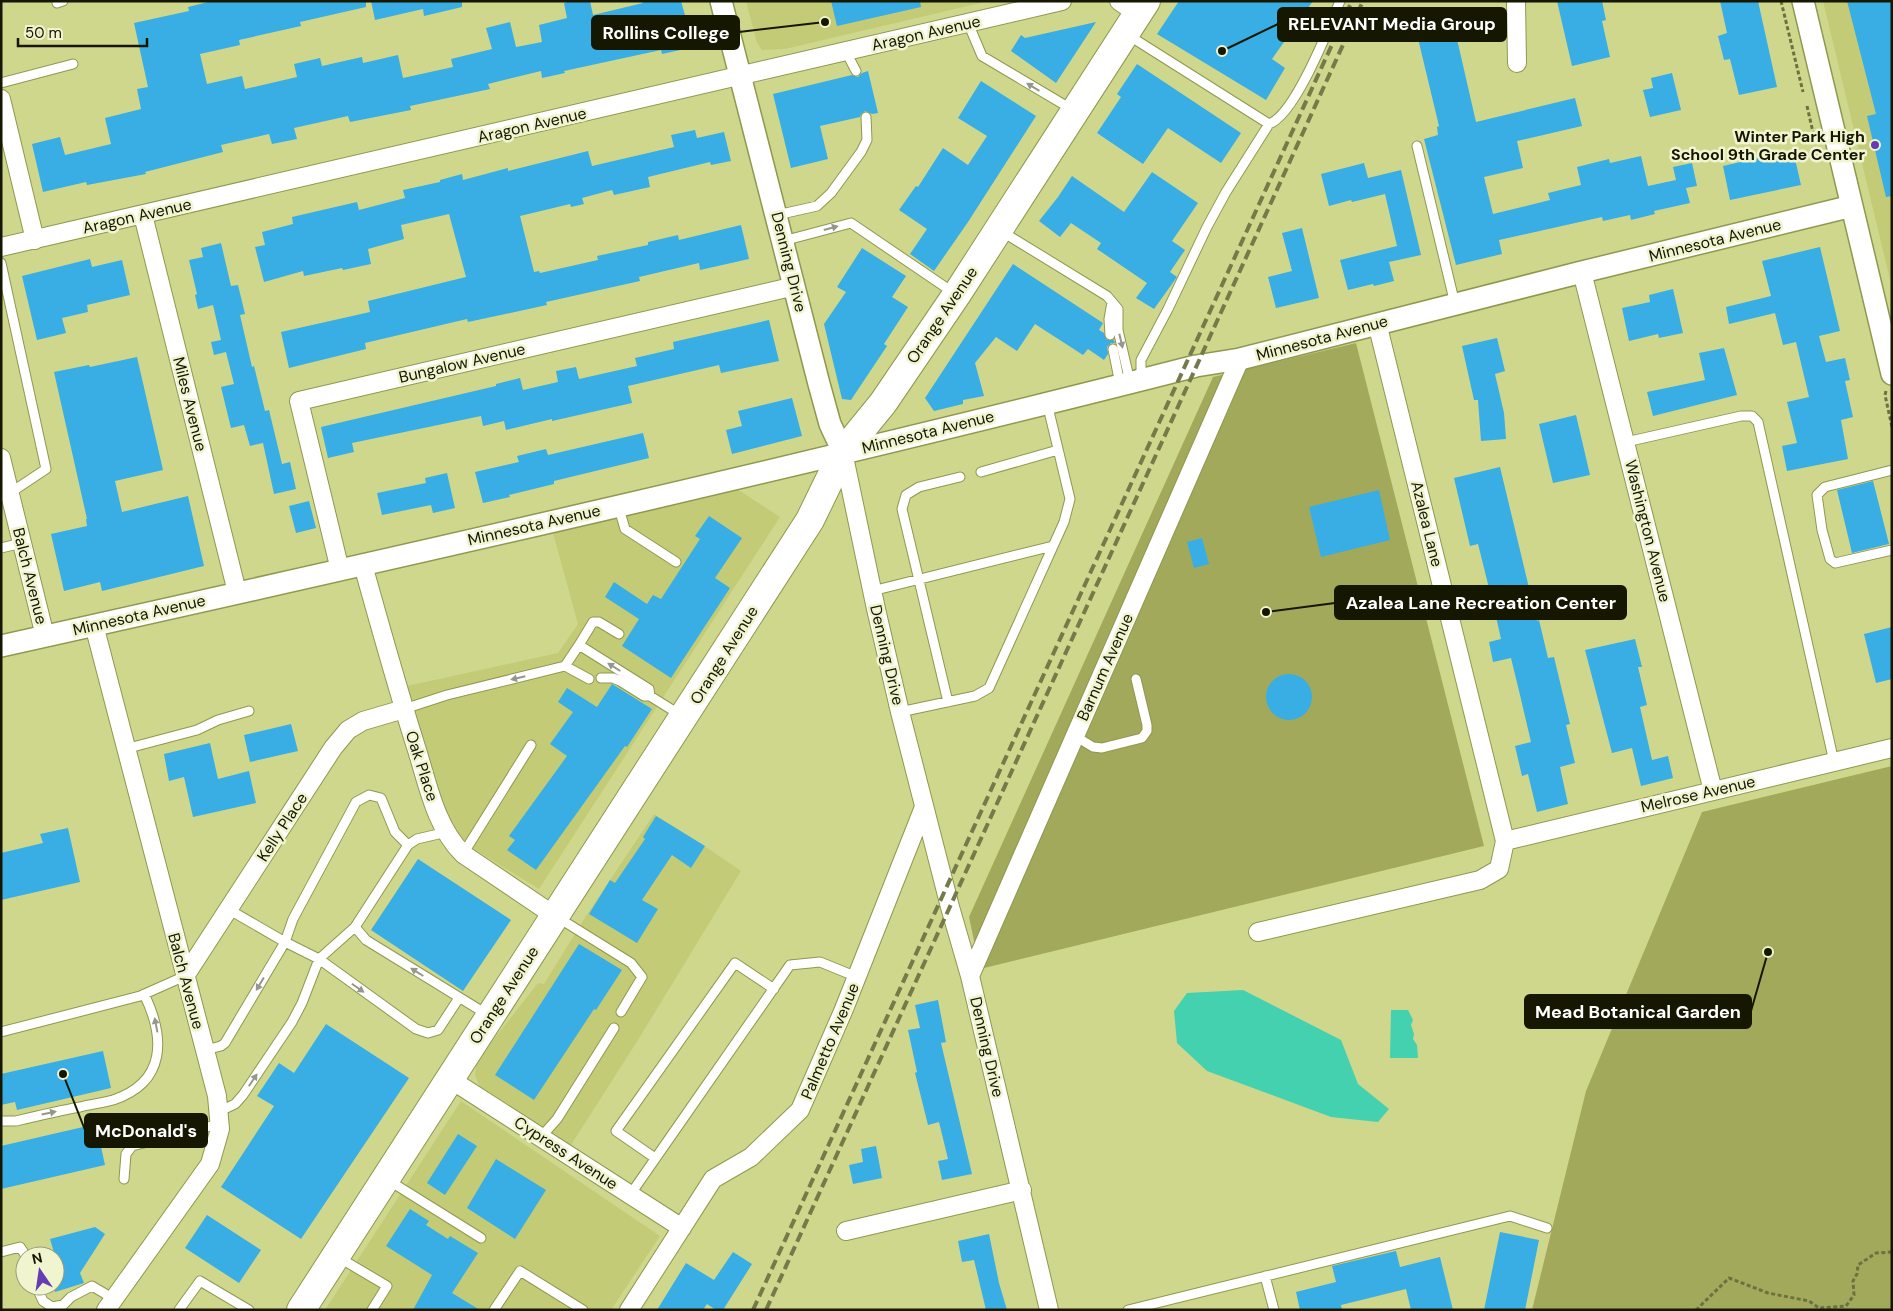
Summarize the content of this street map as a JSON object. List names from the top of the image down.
{
  "streets": {
    "main road": ["Orange Avenue"],
    "street": [
      "Aragon Avenue",
      "Minnesota Avenue",
      "Denning Drive",
      "Bungalow Avenue",
      "Miles Avenue",
      "Azalea Lane",
      "Washington Avenue",
      "Balch Avenue",
      "Barnum Avenue",
      "Oak Place",
      "Melrose Avenue",
      "Kelly Place",
      "Palmetto Avenue",
      "Cypress Avenue"
    ]
  },
  "crossings": [
    ["Aragon Avenue", "Denning Drive"],
    ["Aragon Avenue", "Miles Avenue"],
    ["Minnesota Avenue", "Denning Drive"],
    ["Minnesota Avenue", "Orange Avenue"],
    ["Minnesota Avenue", "Bungalow Avenue"],
    ["Minnesota Avenue", "Miles Avenue"],
    ["Minnesota Avenue", "Azalea Lane"],
    ["Minnesota Avenue", "Washington Avenue"],
    ["Minnesota Avenue", "Balch Avenue"],
    ["Minnesota Avenue", "Barnum Avenue"],
    ["Minnesota Avenue", "Oak Place"],
    ["Denning Drive", "Orange Avenue"],
    ["Denning Drive", "Bungalow Avenue"],
    ["Denning Drive", "Barnum Avenue"],
    ["Denning Drive", "Palmetto Avenue"],
    ["Orange Avenue", "Oak Place"],
    ["Orange Avenue", "Cypress Avenue"],
    ["Azalea Lane", "Melrose Avenue"],
    ["Washington Avenue", "Melrose Avenue"],
    ["Balch Avenue", "Kelly Place"],
    ["Oak Place", "Kelly Place"],
    ["Palmetto Avenue", "Cypress Avenue"]
  ],
  "places": [
    "Rollins College",
    "RELEVANT Media Group",
    "Winter Park High School 9th Grade Center",
    "Azalea Lane Recreation Center",
    "Mead Botanical Garden",
    "McDonald's"
  ],
  "scale_bar": "50 m",
  "north": "top"
}
